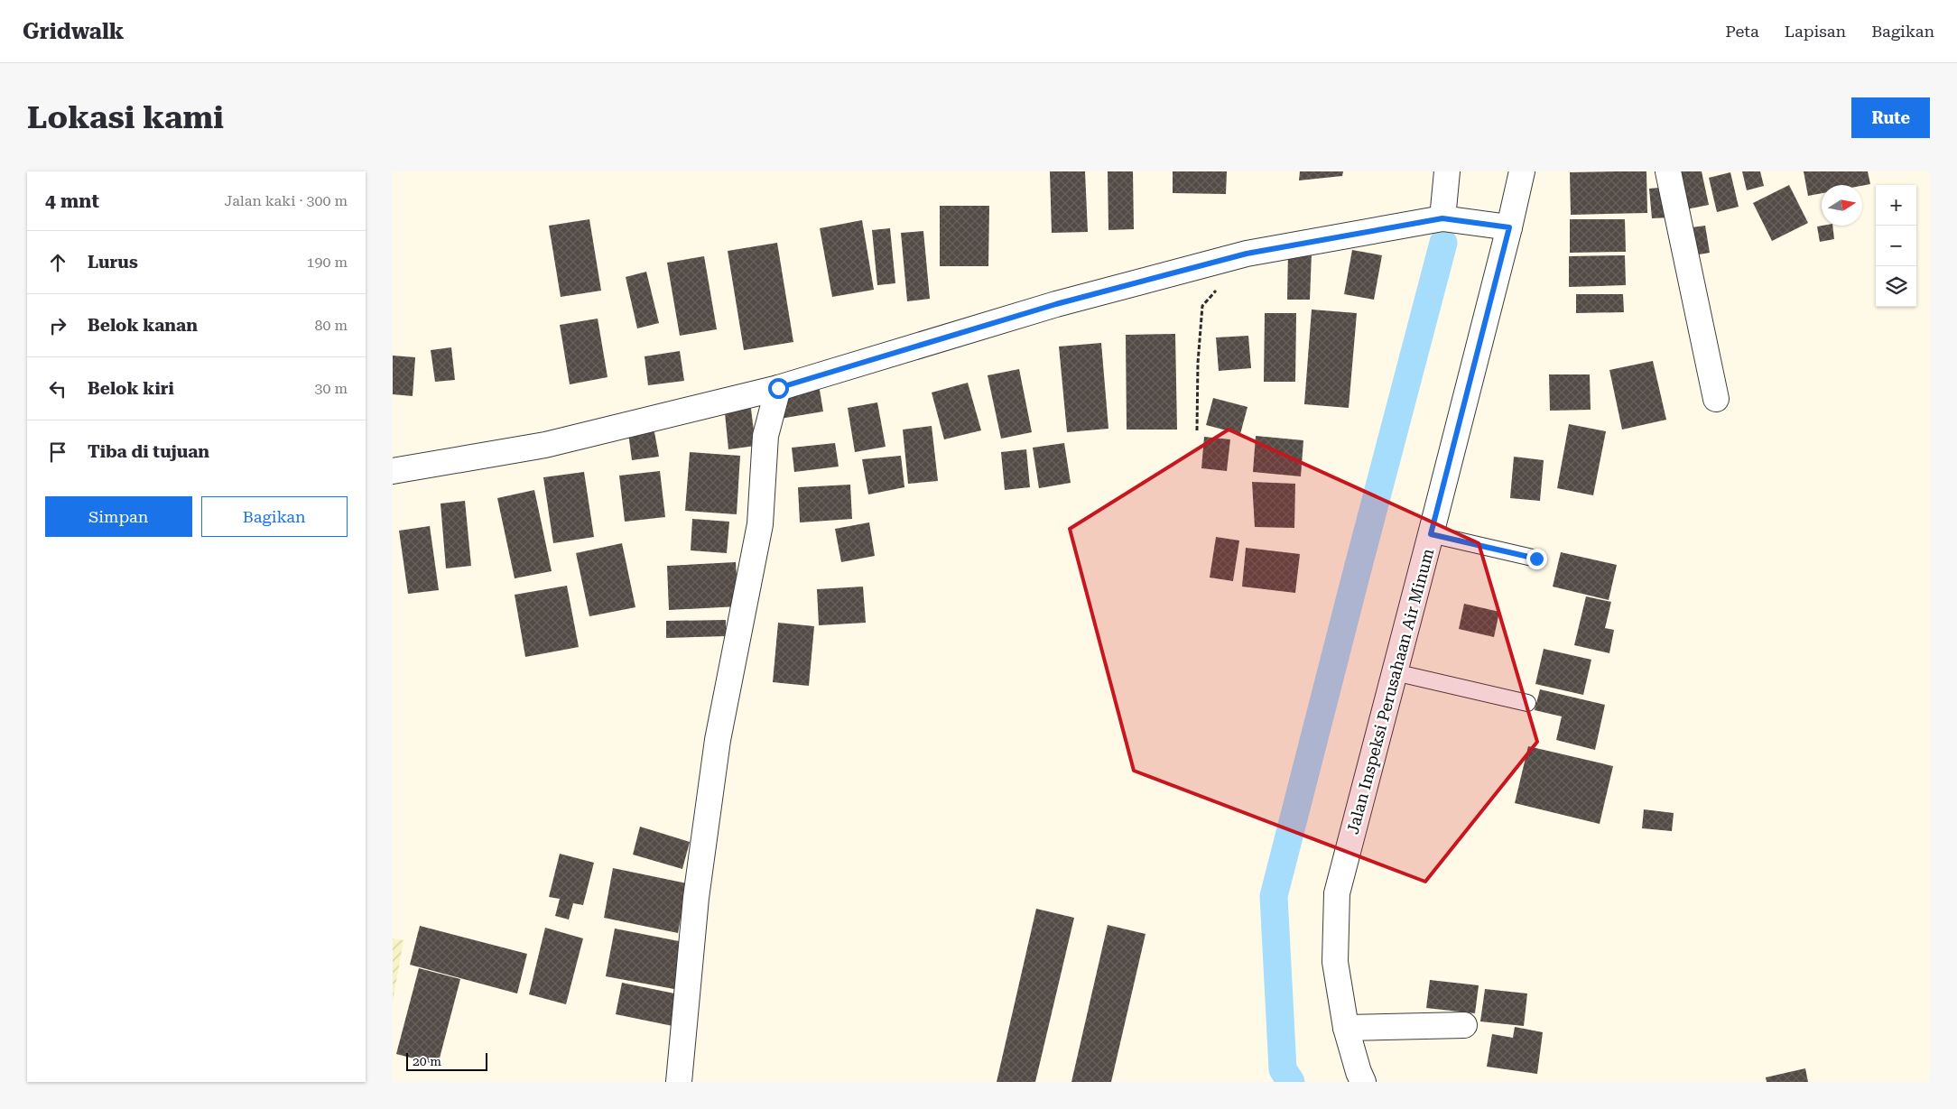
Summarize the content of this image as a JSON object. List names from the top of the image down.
{
  "streets": {
    "street": ["Jalan Inspeksi Perusahaan Air Minum"]
  },
  "scale_bar": "20 m",
  "north": "right",
  "page": {
    "header": "Gridwalk",
    "nav": ["Peta", "Lapisan", "Bagikan"],
    "buttons": [
      "Rute",
      ["Simpan", "Bagikan"]
    ],
    "title": "Lokasi kami",
    "heading": ["4 mnt", "Jalan kaki · 300 m"],
    "map_buttons": ["+", "−"],
    "list": [
      ["Lurus", "190 m"],
      ["Belok kanan", "80 m"],
      ["Belok kiri", "30 m"],
      "Tiba di tujuan"
    ],
    "scale": "20 m"
  }
}
